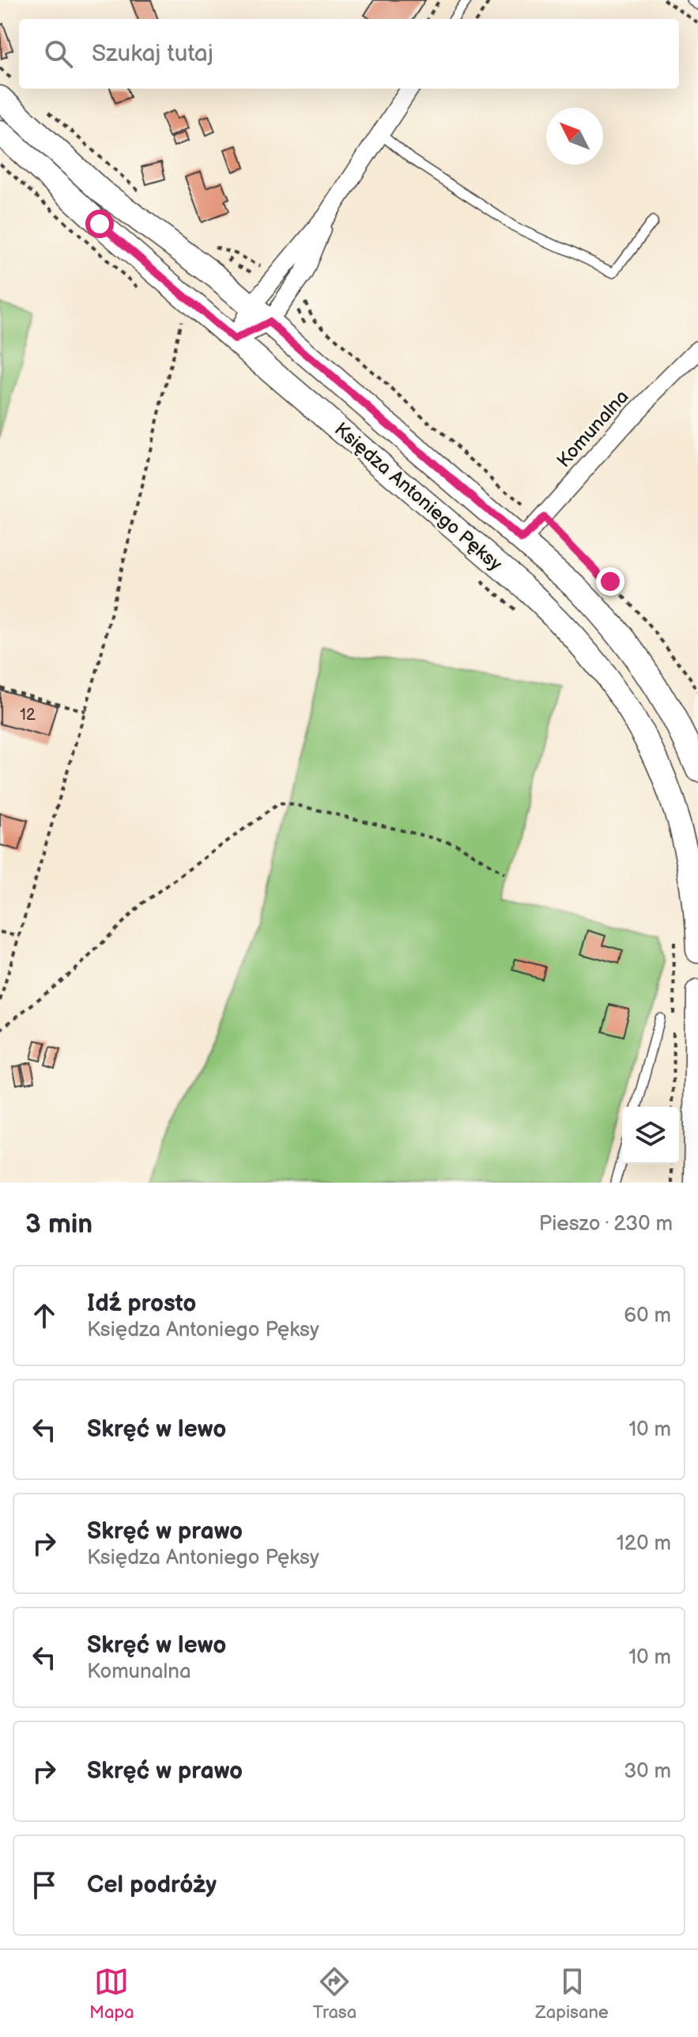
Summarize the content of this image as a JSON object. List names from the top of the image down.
{
  "streets": {
    "main road": ["Księdza Antoniego Pęksy"],
    "street": ["Komunalna"]
  },
  "crossings": [
    ["Komunalna", "Księdza Antoniego Pęksy"]
  ],
  "house_numbers": ["12"],
  "north": "top left",
  "page": {
    "search": "Szukaj tutaj",
    "heading": ["3 min", "Pieszo · 230 m"],
    "list": [
      ["Idź prosto", "Księdza Antoniego Pęksy", "60 m"],
      ["Skręć w lewo", "10 m"],
      ["Skręć w prawo", "Księdza Antoniego Pęksy", "120 m"],
      ["Skręć w lewo", "Komunalna", "10 m"],
      ["Skręć w prawo", "30 m"],
      "Cel podróży"
    ],
    "nav": ["Mapa", "Trasa", "Zapisane"]
  }
}
